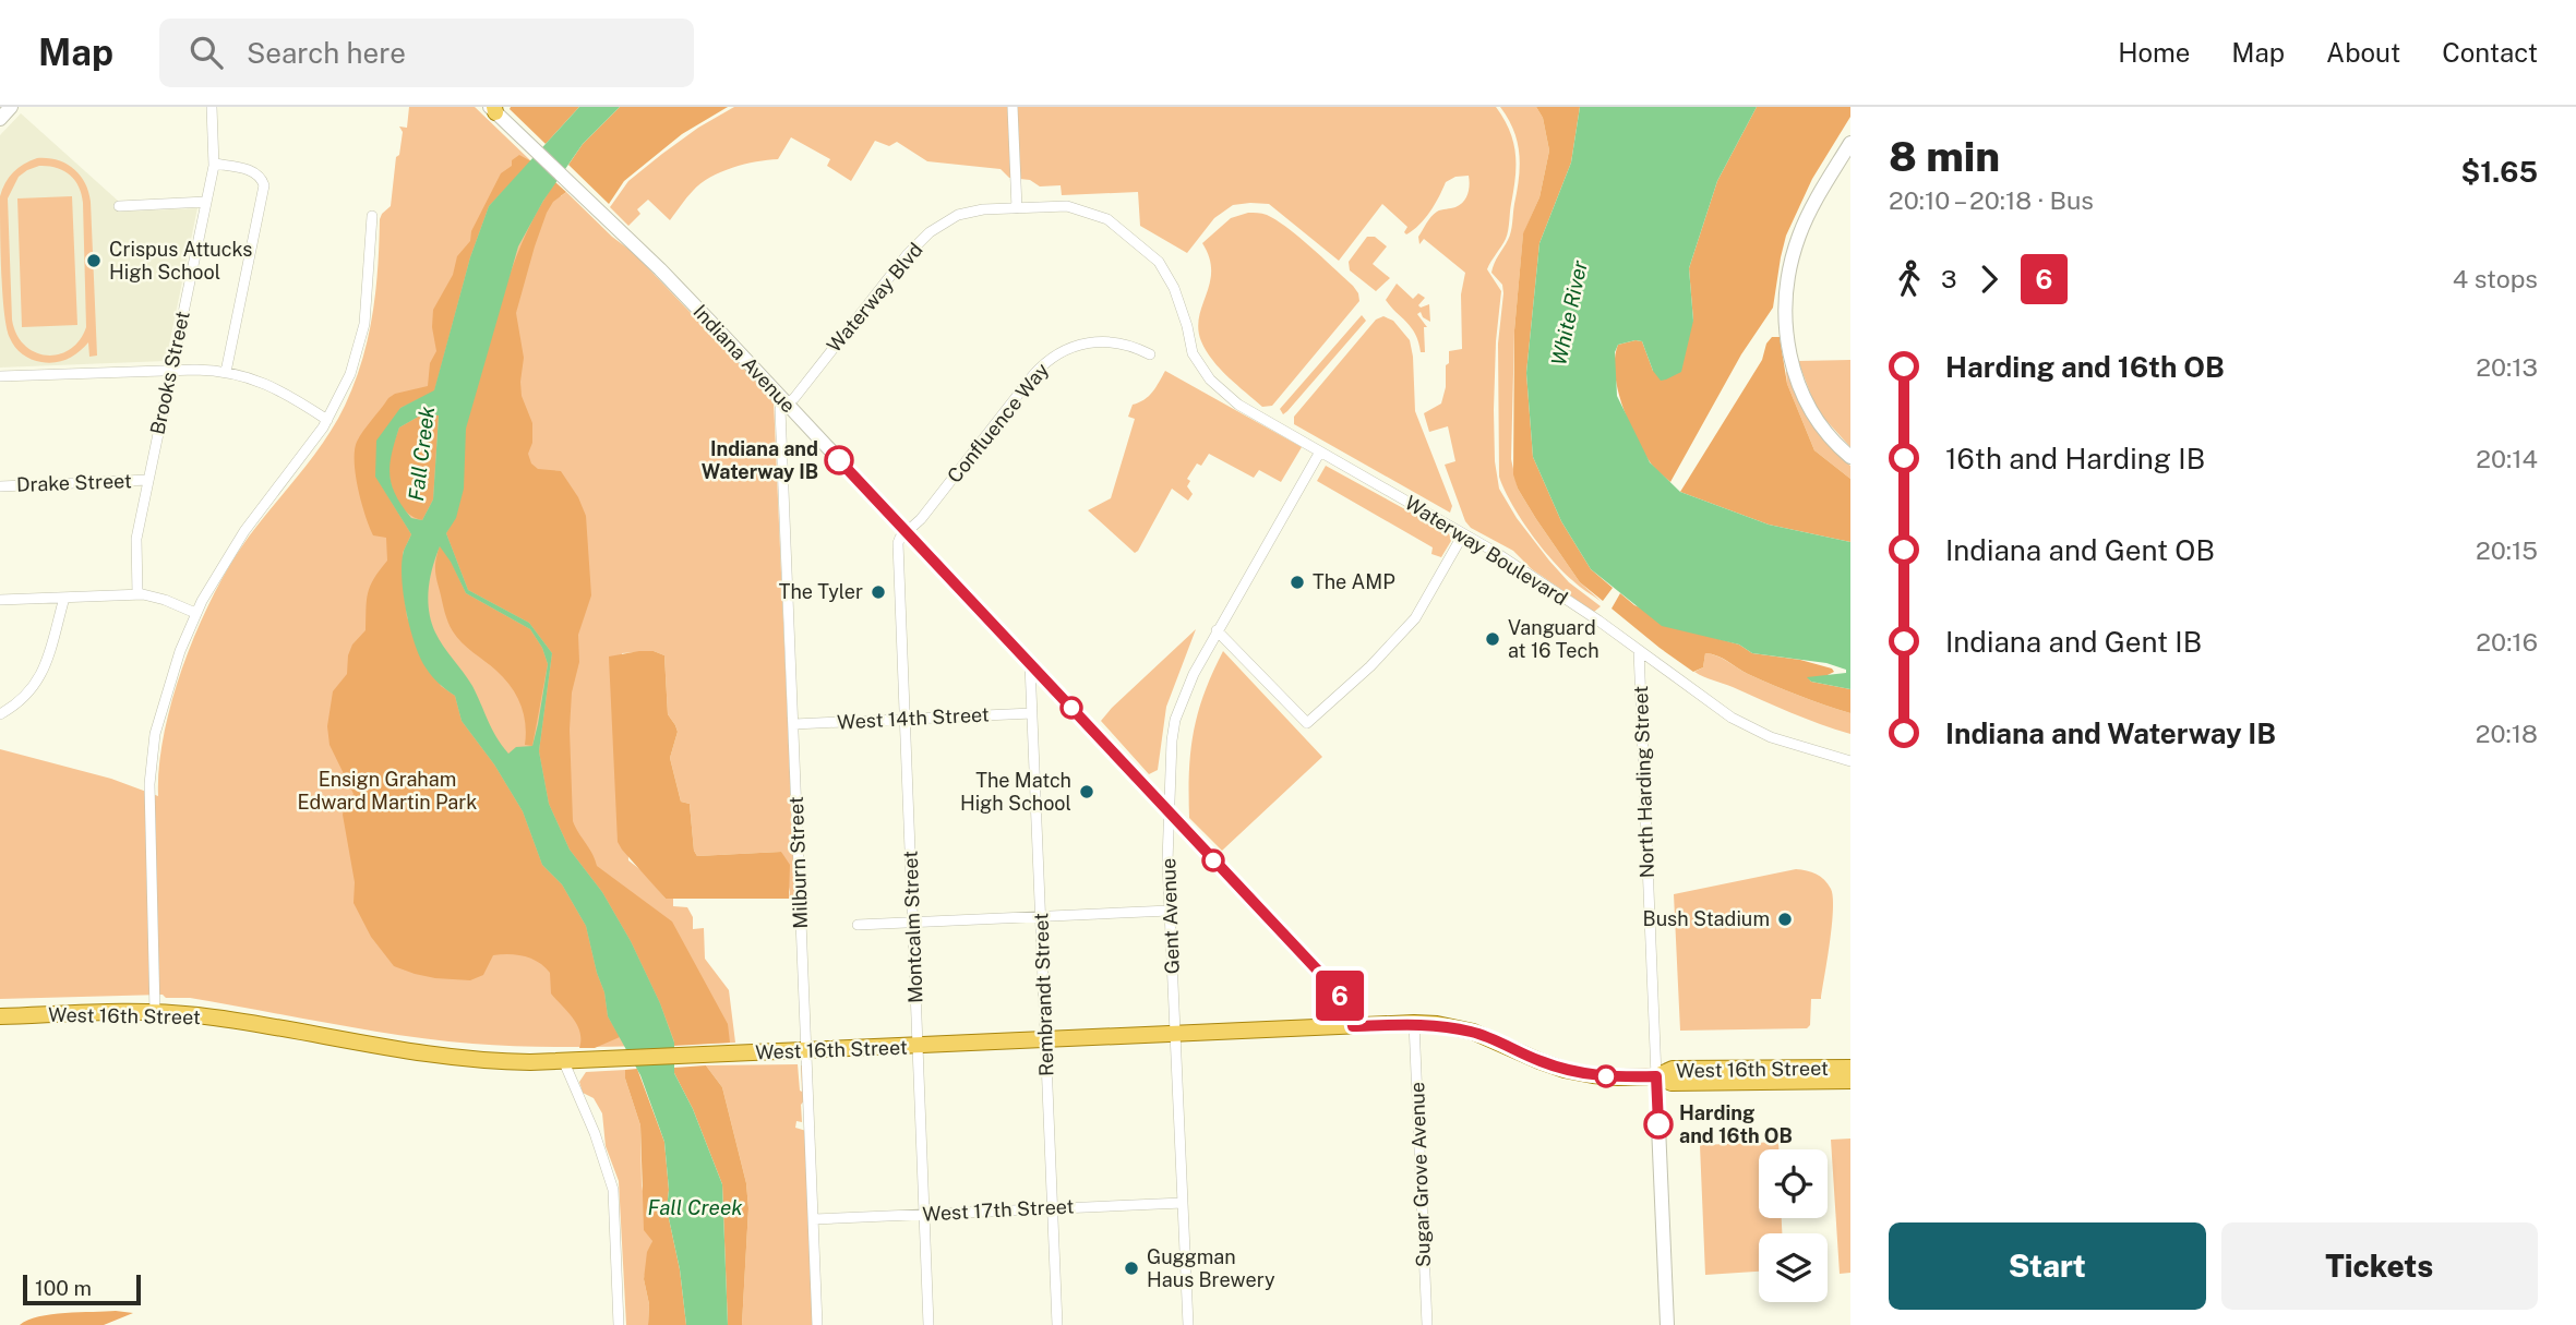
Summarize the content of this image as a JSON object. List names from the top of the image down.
{
  "streets": {
    "main road": ["Indiana Avenue", "North Harding Street", "West 16th Street"],
    "street": [
      "Waterway Blvd",
      "Brooks Street",
      "Confluence Way",
      "Drake Street",
      "Waterway Boulevard",
      "West 14th Street",
      "Milburn Street",
      "Gent Avenue",
      "Montcalm Street",
      "Rembrandt Street",
      "Sugar Grove Avenue",
      "West 17th Street"
    ]
  },
  "crossings": [
    ["Waterway Blvd", "Indiana Avenue"],
    ["Waterway Blvd", "Waterway Boulevard"],
    ["Waterway Blvd", "Milburn Street"],
    ["Indiana Avenue", "Confluence Way"],
    ["Indiana Avenue", "Milburn Street"],
    ["Indiana Avenue", "Gent Avenue"],
    ["Indiana Avenue", "Montcalm Street"],
    ["Indiana Avenue", "Rembrandt Street"],
    ["Indiana Avenue", "West 16th Street"],
    ["Brooks Street", "Drake Street"],
    ["Confluence Way", "Montcalm Street"],
    ["Waterway Boulevard", "North Harding Street"],
    ["Waterway Boulevard", "Gent Avenue"],
    ["West 14th Street", "Milburn Street"],
    ["West 14th Street", "Montcalm Street"],
    ["West 14th Street", "Rembrandt Street"],
    ["North Harding Street", "West 16th Street"],
    ["Milburn Street", "West 16th Street"],
    ["Milburn Street", "West 17th Street"],
    ["Gent Avenue", "West 16th Street"],
    ["Gent Avenue", "West 17th Street"],
    ["Montcalm Street", "West 16th Street"],
    ["Montcalm Street", "West 17th Street"],
    ["Rembrandt Street", "West 16th Street"],
    ["Rembrandt Street", "West 17th Street"],
    ["West 16th Street", "Sugar Grove Avenue"]
  ],
  "water": ["White River", "Fall Creek"],
  "parks": ["Ensign Graham Edward Martin Park"],
  "places": [
    "Crispus Attucks High School",
    "Indiana and Waterway IB",
    "The AMP",
    "The Tyler",
    "Vanguard at 16 Tech",
    "The Match High School",
    "Bush Stadium",
    "Harding and 16th OB",
    "Guggman Haus Brewery"
  ],
  "lines": ["bus line 6"],
  "scale_bar": "100 m",
  "page": {
    "header": "Map",
    "search": "Search here",
    "nav": [
      "Home",
      "Map",
      "About",
      "Contact"
    ],
    "on_map": "6",
    "heading": ["8 min", "20:10 – 20:18 · Bus", "$1.65"],
    "legs": ["3", "6", "4 stops"],
    "list": [
      {
        "name": "Harding and 16th OB",
        "value": "20:13"
      },
      {
        "name": "16th and Harding IB",
        "value": "20:14"
      },
      {
        "name": "Indiana and Gent OB",
        "value": "20:15"
      },
      {
        "name": "Indiana and Gent IB",
        "value": "20:16"
      },
      {
        "name": "Indiana and Waterway IB",
        "value": "20:18"
      }
    ],
    "buttons": ["Start", "Tickets"],
    "scale": "100 m"
  }
}
